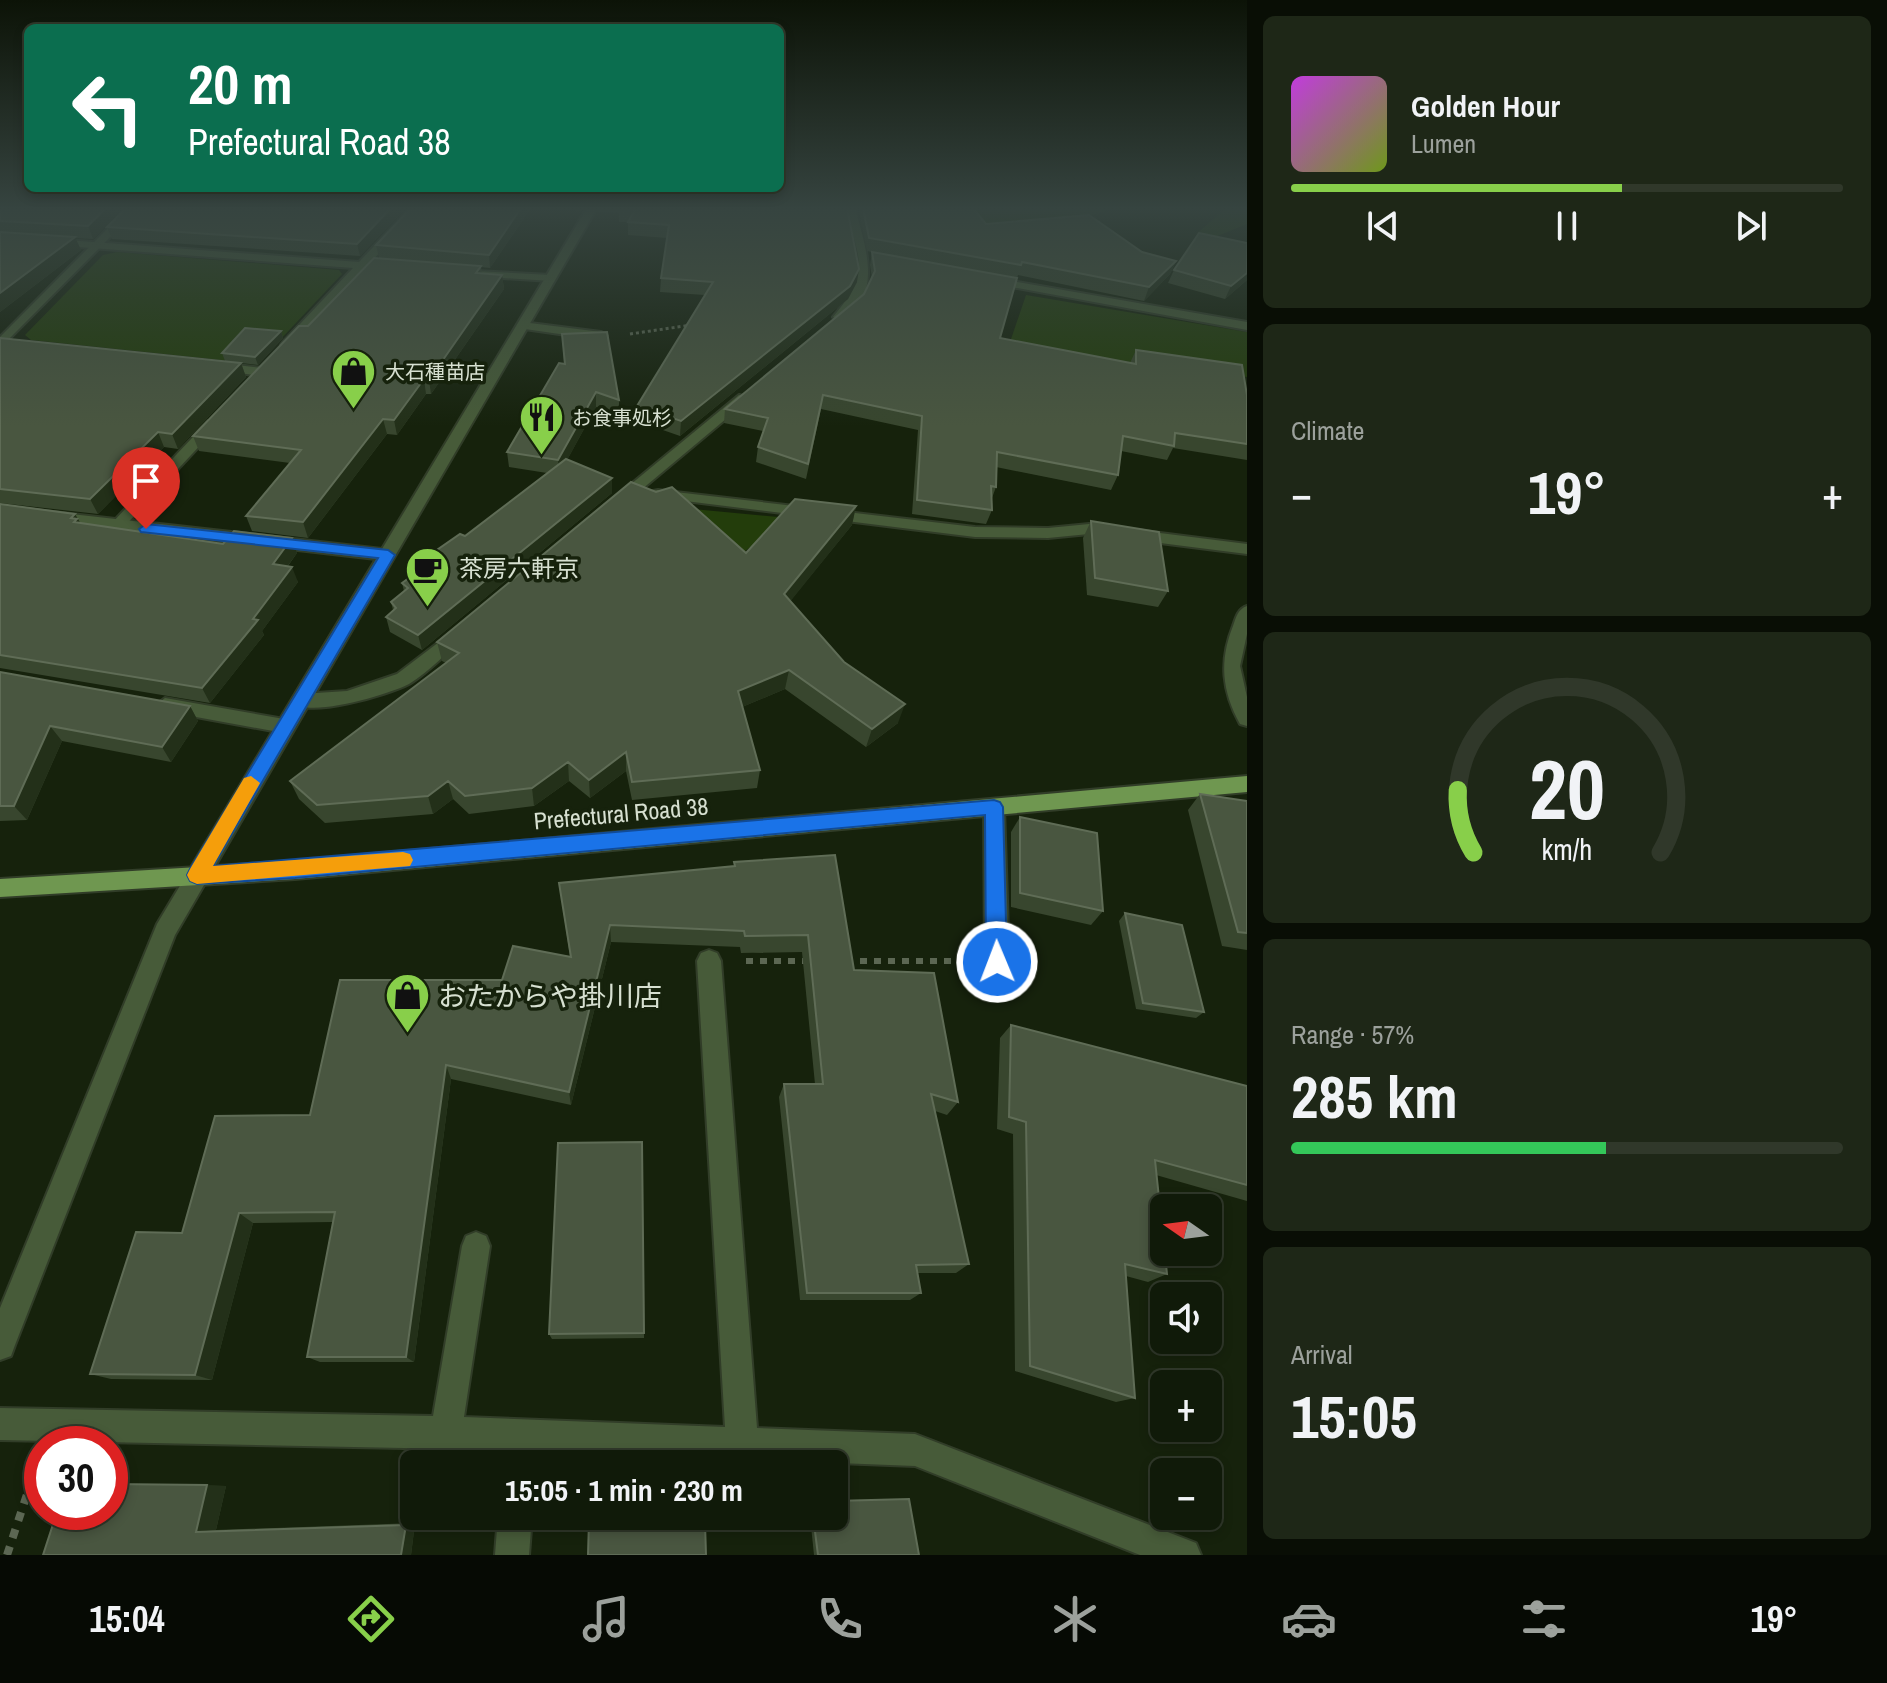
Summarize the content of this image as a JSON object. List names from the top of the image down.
{
  "streets": {
    "main road": ["Prefectural Road 38"]
  },
  "places": {
    "shop": ["大石種苗店", "おたからや掛川店"],
    "restaurant": ["お食事処杉"],
    "cafe": ["茶房六軒京"]
  },
  "north": "left",
  "page": {
    "turn": ["20 m", "Prefectural Road 38"],
    "song": ["Golden Hour", "Lumen"],
    "tile": [
      "Climate",
      ["Range · 57%", "285 km"],
      ["Arrival", "15:05"]
    ],
    "heat": ["−", "19°", "+"],
    "map_buttons": ["+", "−"],
    "limit": "30",
    "trip": "15:05 · 1 min · 230 m",
    "tabs": ["15:04", "19°"],
    "gauge": ["20", "km/h"]
  }
}
